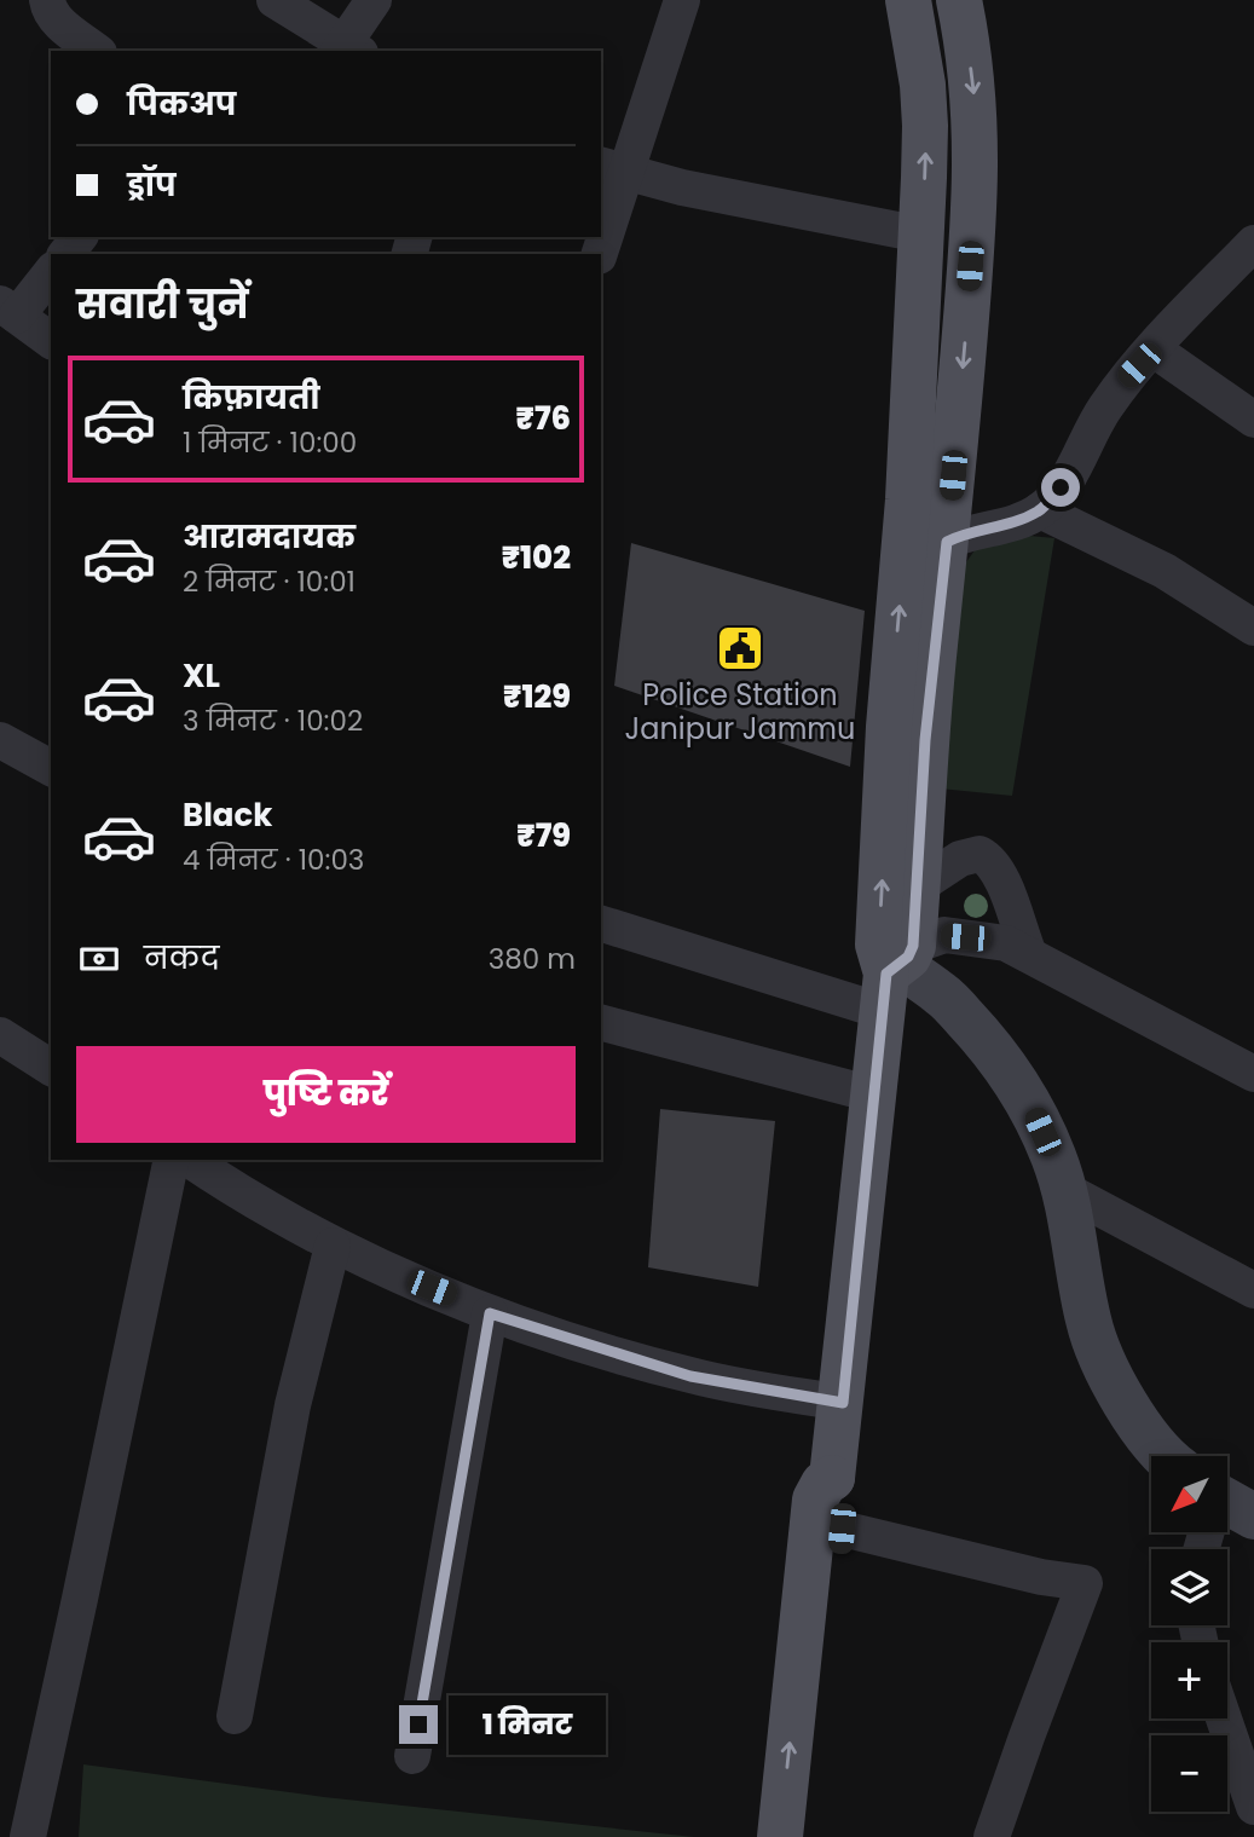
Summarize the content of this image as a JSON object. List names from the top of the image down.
{
  "places": {
    "public building": ["Police Station Janipur Jammu"]
  },
  "north": "bottom left",
  "page": {
    "banner": ["पिकअप", "ड्रॉप"],
    "heading": "सवारी चुनें",
    "list": [
      {
        "name": "किफ़ायती",
        "note": "1 मिनट · 10:00",
        "value": "₹76"
      },
      {
        "name": "आरामदायक",
        "note": "2 मिनट · 10:01",
        "value": "₹102"
      },
      {
        "name": "XL",
        "note": "3 मिनट · 10:02",
        "value": "₹129"
      },
      {
        "name": "Black",
        "note": "4 मिनट · 10:03",
        "value": "₹79"
      }
    ],
    "pay": ["नकद", "380 m"],
    "buttons": "पुष्टि करें",
    "map_buttons": ["+", "−"],
    "bubble": "1 मिनट"
  }
}
